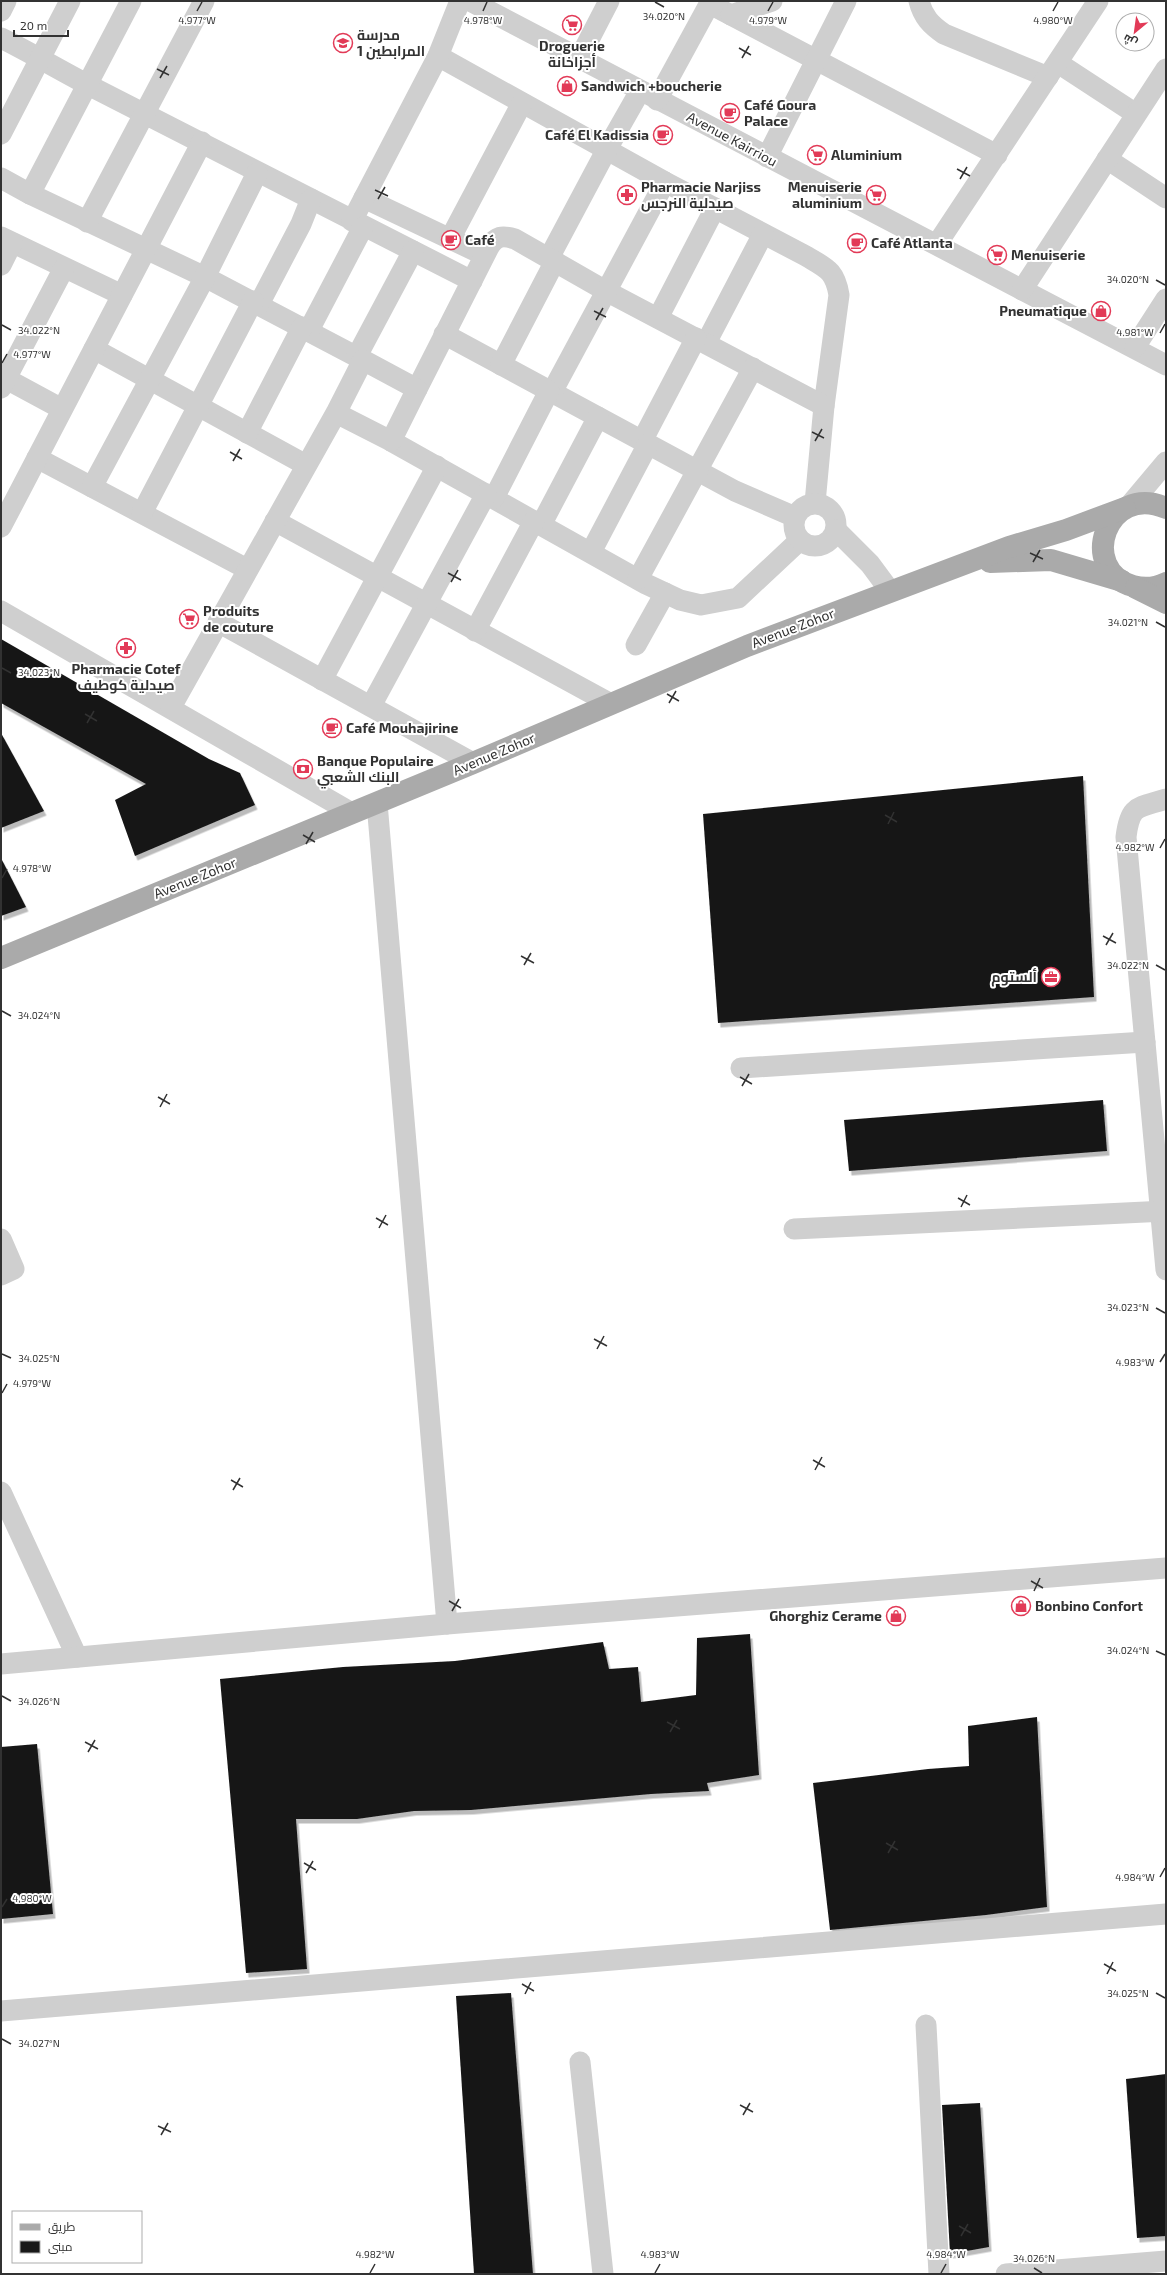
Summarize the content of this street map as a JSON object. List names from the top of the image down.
{
  "streets": {
    "main road": ["Avenue Zohor"],
    "street": ["Avenue Kairriou"]
  },
  "places": {
    "supermarket": [
      "Droguerie أجزاخانة",
      "Aluminium",
      "Menuiserie aluminium",
      "Menuiserie",
      "Produits de couture"
    ],
    "school or university": ["مدرسة المرابطين 1"],
    "shop": [
      "Sandwich +boucherie",
      "Pneumatique",
      "Bonbino Confort",
      "Ghorghiz Cerame"
    ],
    "cafe": [
      "Café Goura Palace",
      "Café El Kadissia",
      "Café",
      "Café Atlanta",
      "Café Mouhajirine"
    ],
    "pharmacy": ["Pharmacie Narjiss صيدلية النرجس", "Pharmacie Cotef صيدلية كوطيف"],
    "bank": ["Banque Populaire البنك الشعبي"],
    "office": ["ألستوم"]
  },
  "legend": ["طريق", "مبنى"],
  "scale_bar": "20 m",
  "north": "bottom left",
  "coordinates": [
    "34.020°N",
    "4.977°W",
    "4.978°W",
    "4.979°W",
    "4.980°W",
    "34.022°N",
    "4.981°W",
    "34.021°N",
    "34.023°N",
    "4.982°W",
    "34.024°N",
    "34.025°N",
    "4.983°W",
    "34.026°N",
    "4.984°W",
    "34.027°N"
  ]
}
